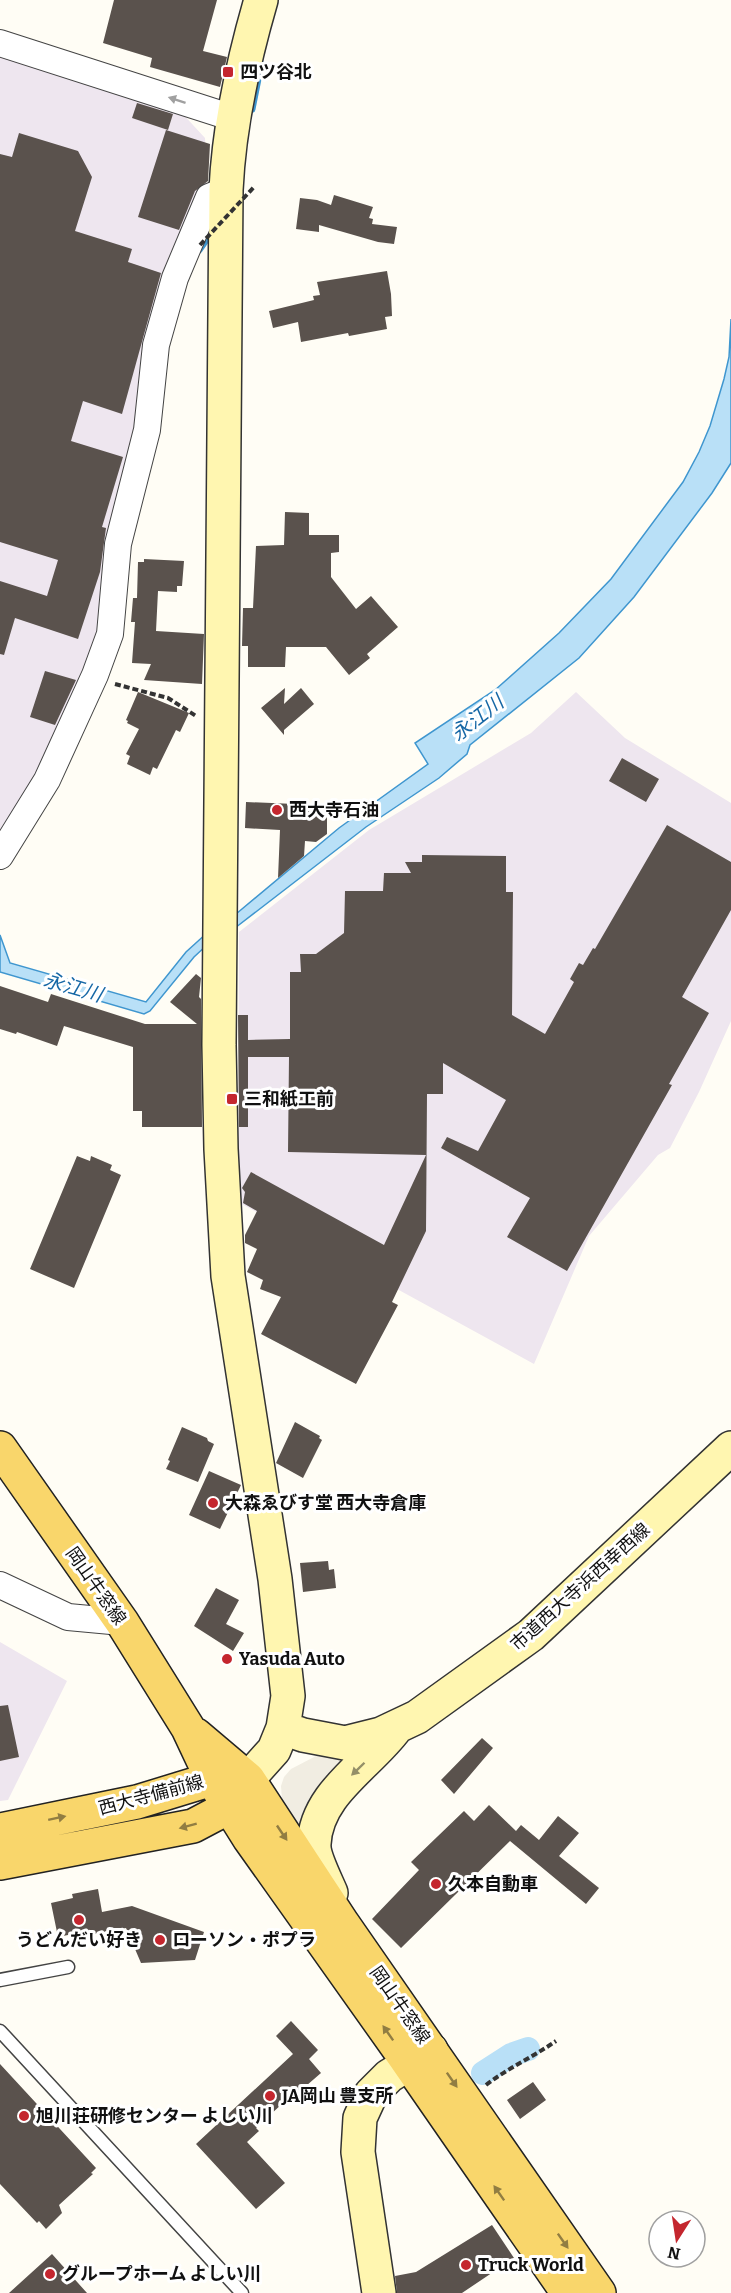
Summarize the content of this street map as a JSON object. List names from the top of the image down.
{
  "streets": {
    "main road": ["岡山牛窓線", "西大寺備前線"],
    "street": ["市道西大寺浜西幸西線"]
  },
  "crossings": [
    ["岡山牛窓線", "西大寺備前線"]
  ],
  "water": ["永江川"],
  "places": {
    "transit": ["四ツ谷北", "三和紙工前"],
    "other": [
      "西大寺石油",
      "大森ゑびす堂 西大寺倉庫",
      "Yasuda Auto",
      "久本自動車",
      "うどんだい好き",
      "ローソン・ポプラ",
      "JA岡山 豊支所",
      "旭川荘研修センター よしい川",
      "Truck World",
      "グループホーム よしい川"
    ]
  },
  "north": "bottom"
}
